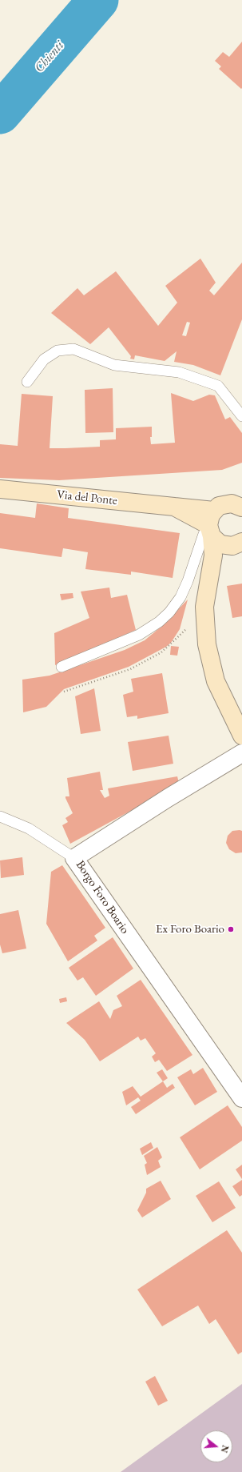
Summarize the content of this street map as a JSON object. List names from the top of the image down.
{
  "streets": {
    "street": ["Via del Ponte", "Borgo Foro Boario"]
  },
  "water": ["Chienti"],
  "places": ["Ex Foro Boario"],
  "north": "right"
}
